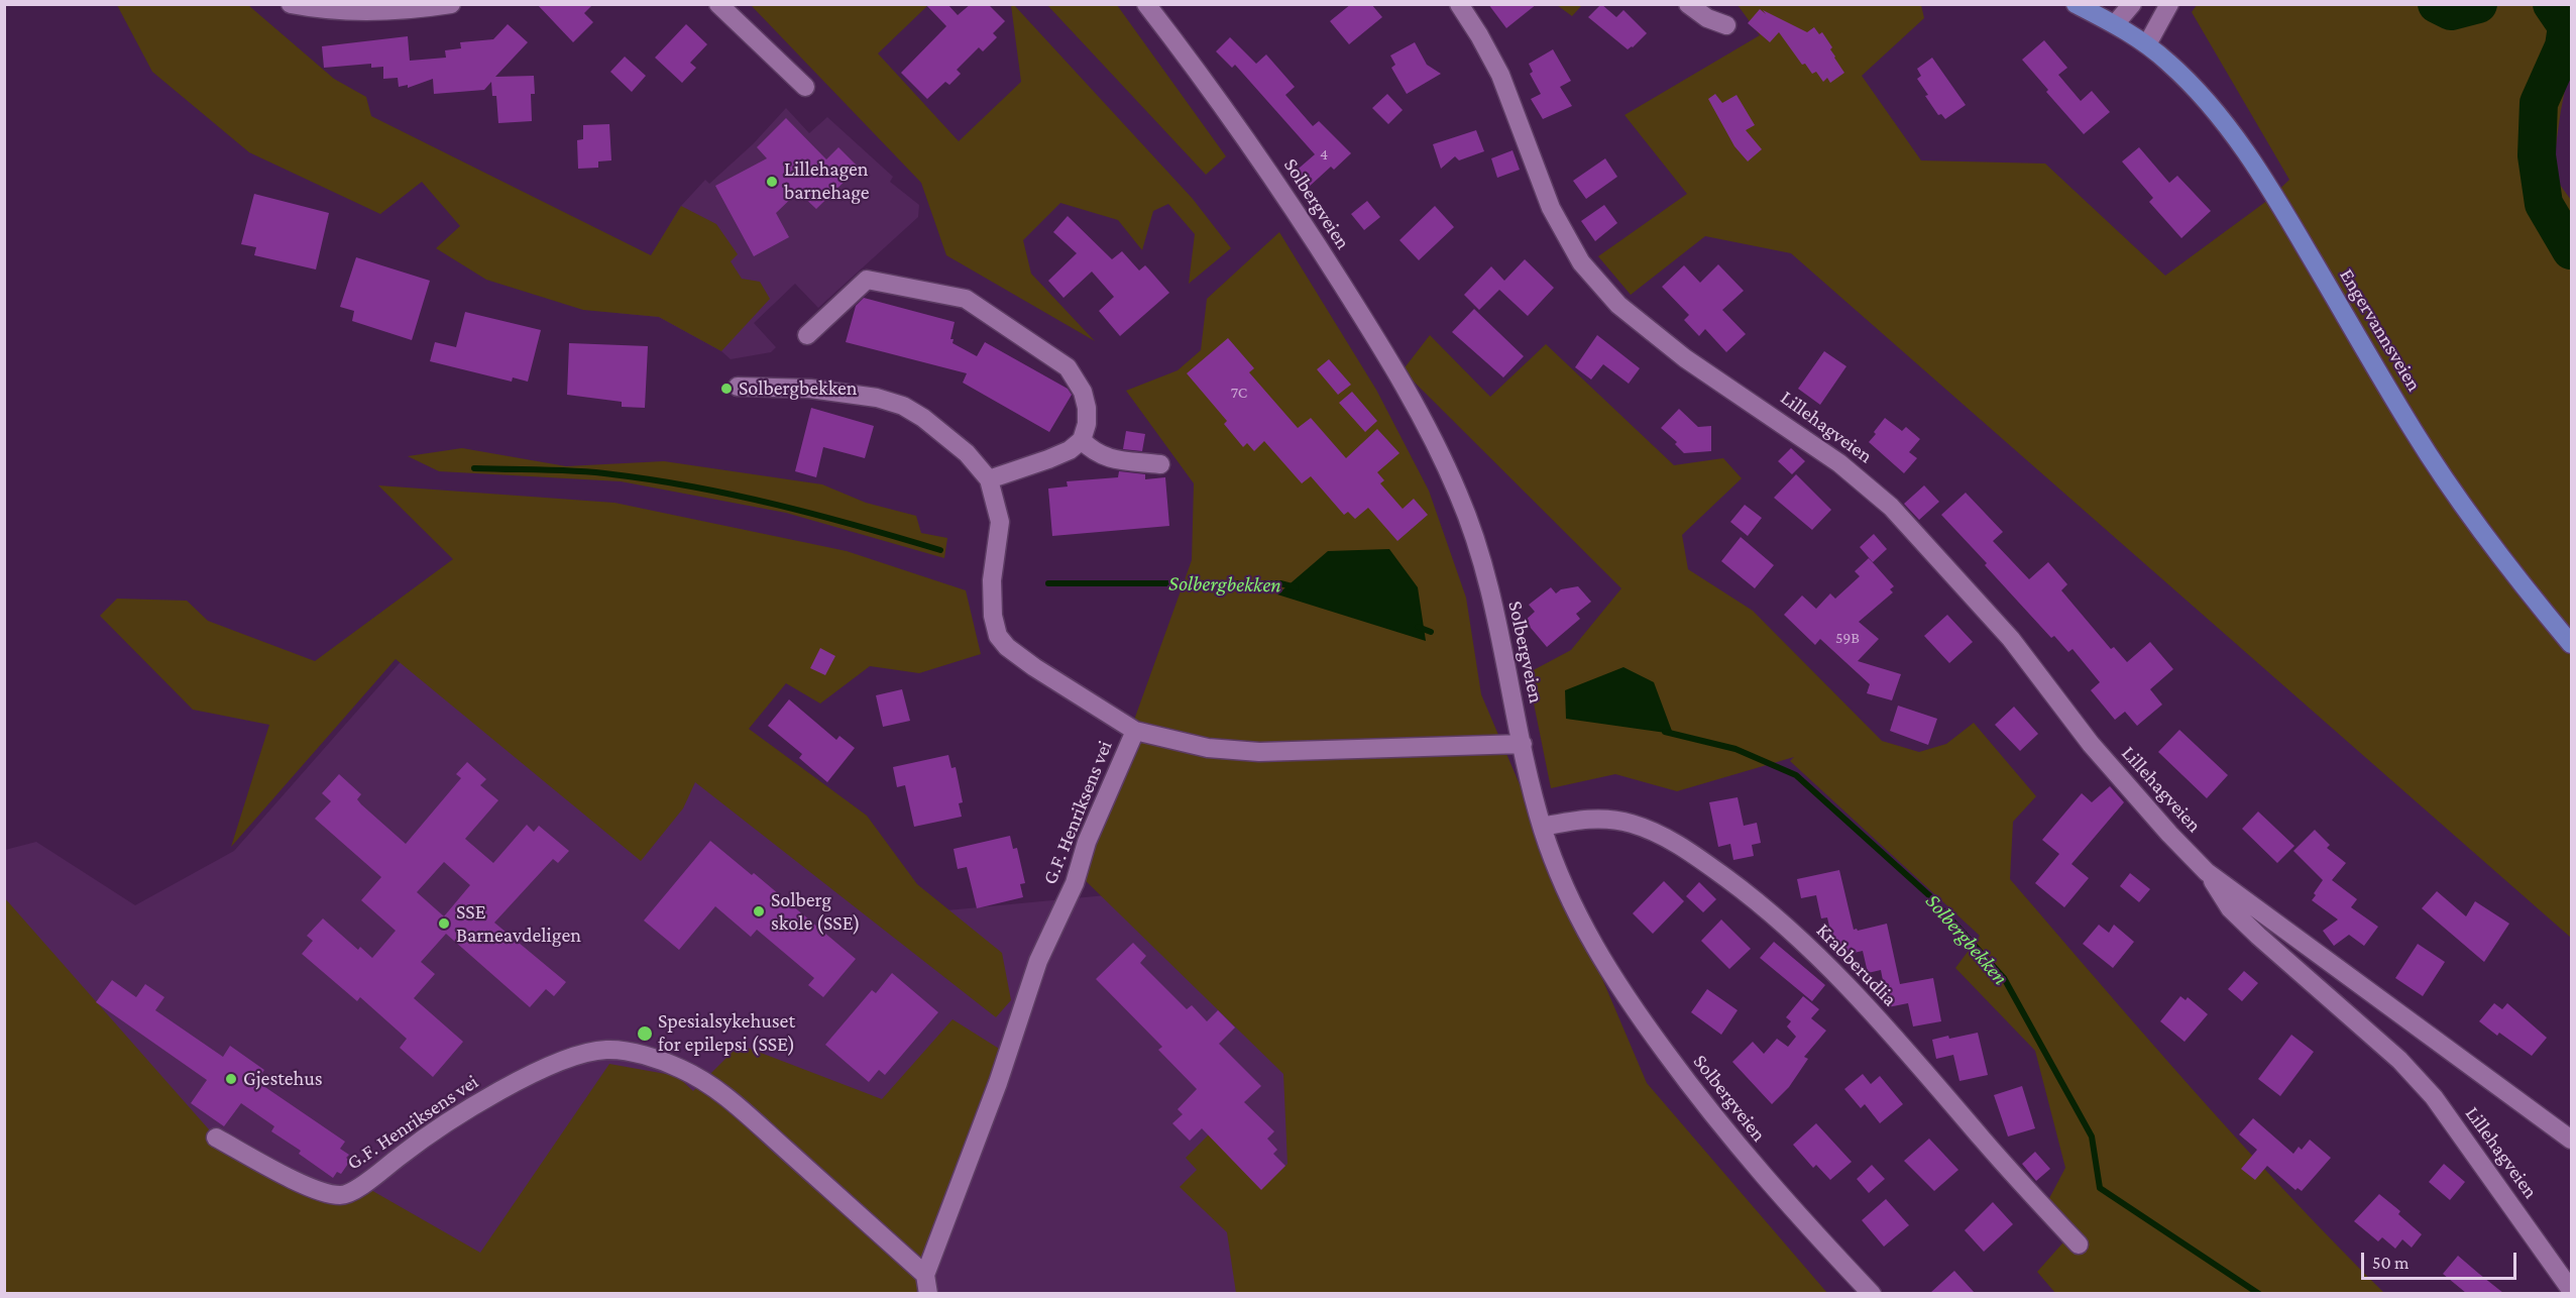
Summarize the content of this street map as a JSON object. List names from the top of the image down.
{
  "streets": {
    "main road": ["Engervannsveien"],
    "street": [
      "Solbergveien",
      "Lillehagveien",
      "G.F. Henriksens vei",
      "Krabberudlia"
    ]
  },
  "crossings": [
    ["Solbergveien", "G.F. Henriksens vei"],
    ["Solbergveien", "Krabberudlia"]
  ],
  "water": ["Solbergbekken"],
  "places": [
    "Lillehagen barnehage",
    "Solbergbekken",
    "Solberg skole (SSE)",
    "SSE Barneavdeligen",
    "Spesialsykehuset for epilepsi (SSE)",
    "Gjestehus"
  ],
  "house_numbers": ["4", "7C", "59B"],
  "scale_bar": "50 m"
}
